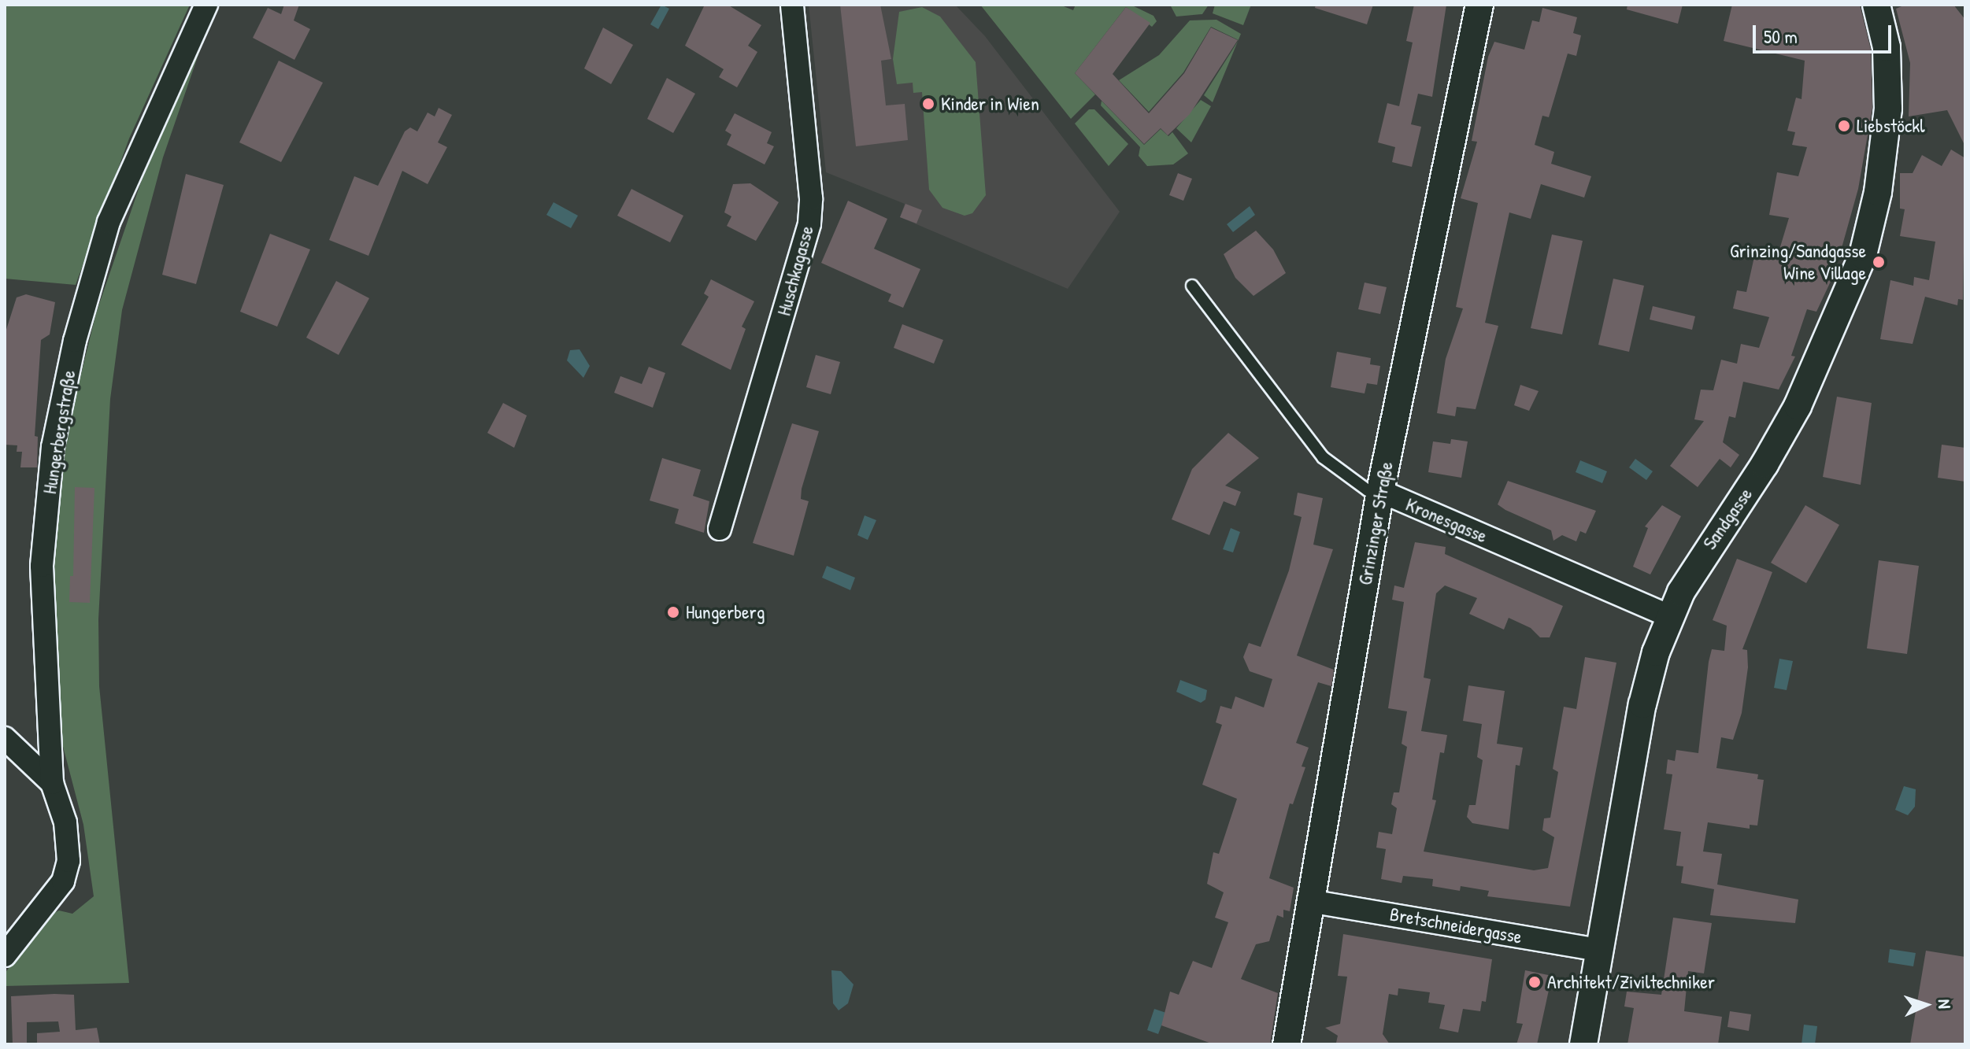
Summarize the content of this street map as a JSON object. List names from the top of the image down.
{
  "streets": {
    "street": [
      "Huschkagasse",
      "Hungerbergstraße",
      "Sandgasse",
      "Kronesgasse",
      "Grinzinger Straße",
      "Bretschneidergasse"
    ]
  },
  "crossings": [
    ["Sandgasse", "Kronesgasse"],
    ["Sandgasse", "Bretschneidergasse"],
    ["Kronesgasse", "Grinzinger Straße"],
    ["Grinzinger Straße", "Bretschneidergasse"]
  ],
  "places": [
    "Kinder in Wien",
    "Liebstöckl",
    "Grinzing/Sandgasse Wine Village",
    "Hungerberg",
    "Architekt/Ziviltechniker"
  ],
  "scale_bar": "50 m",
  "north": "right"
}
